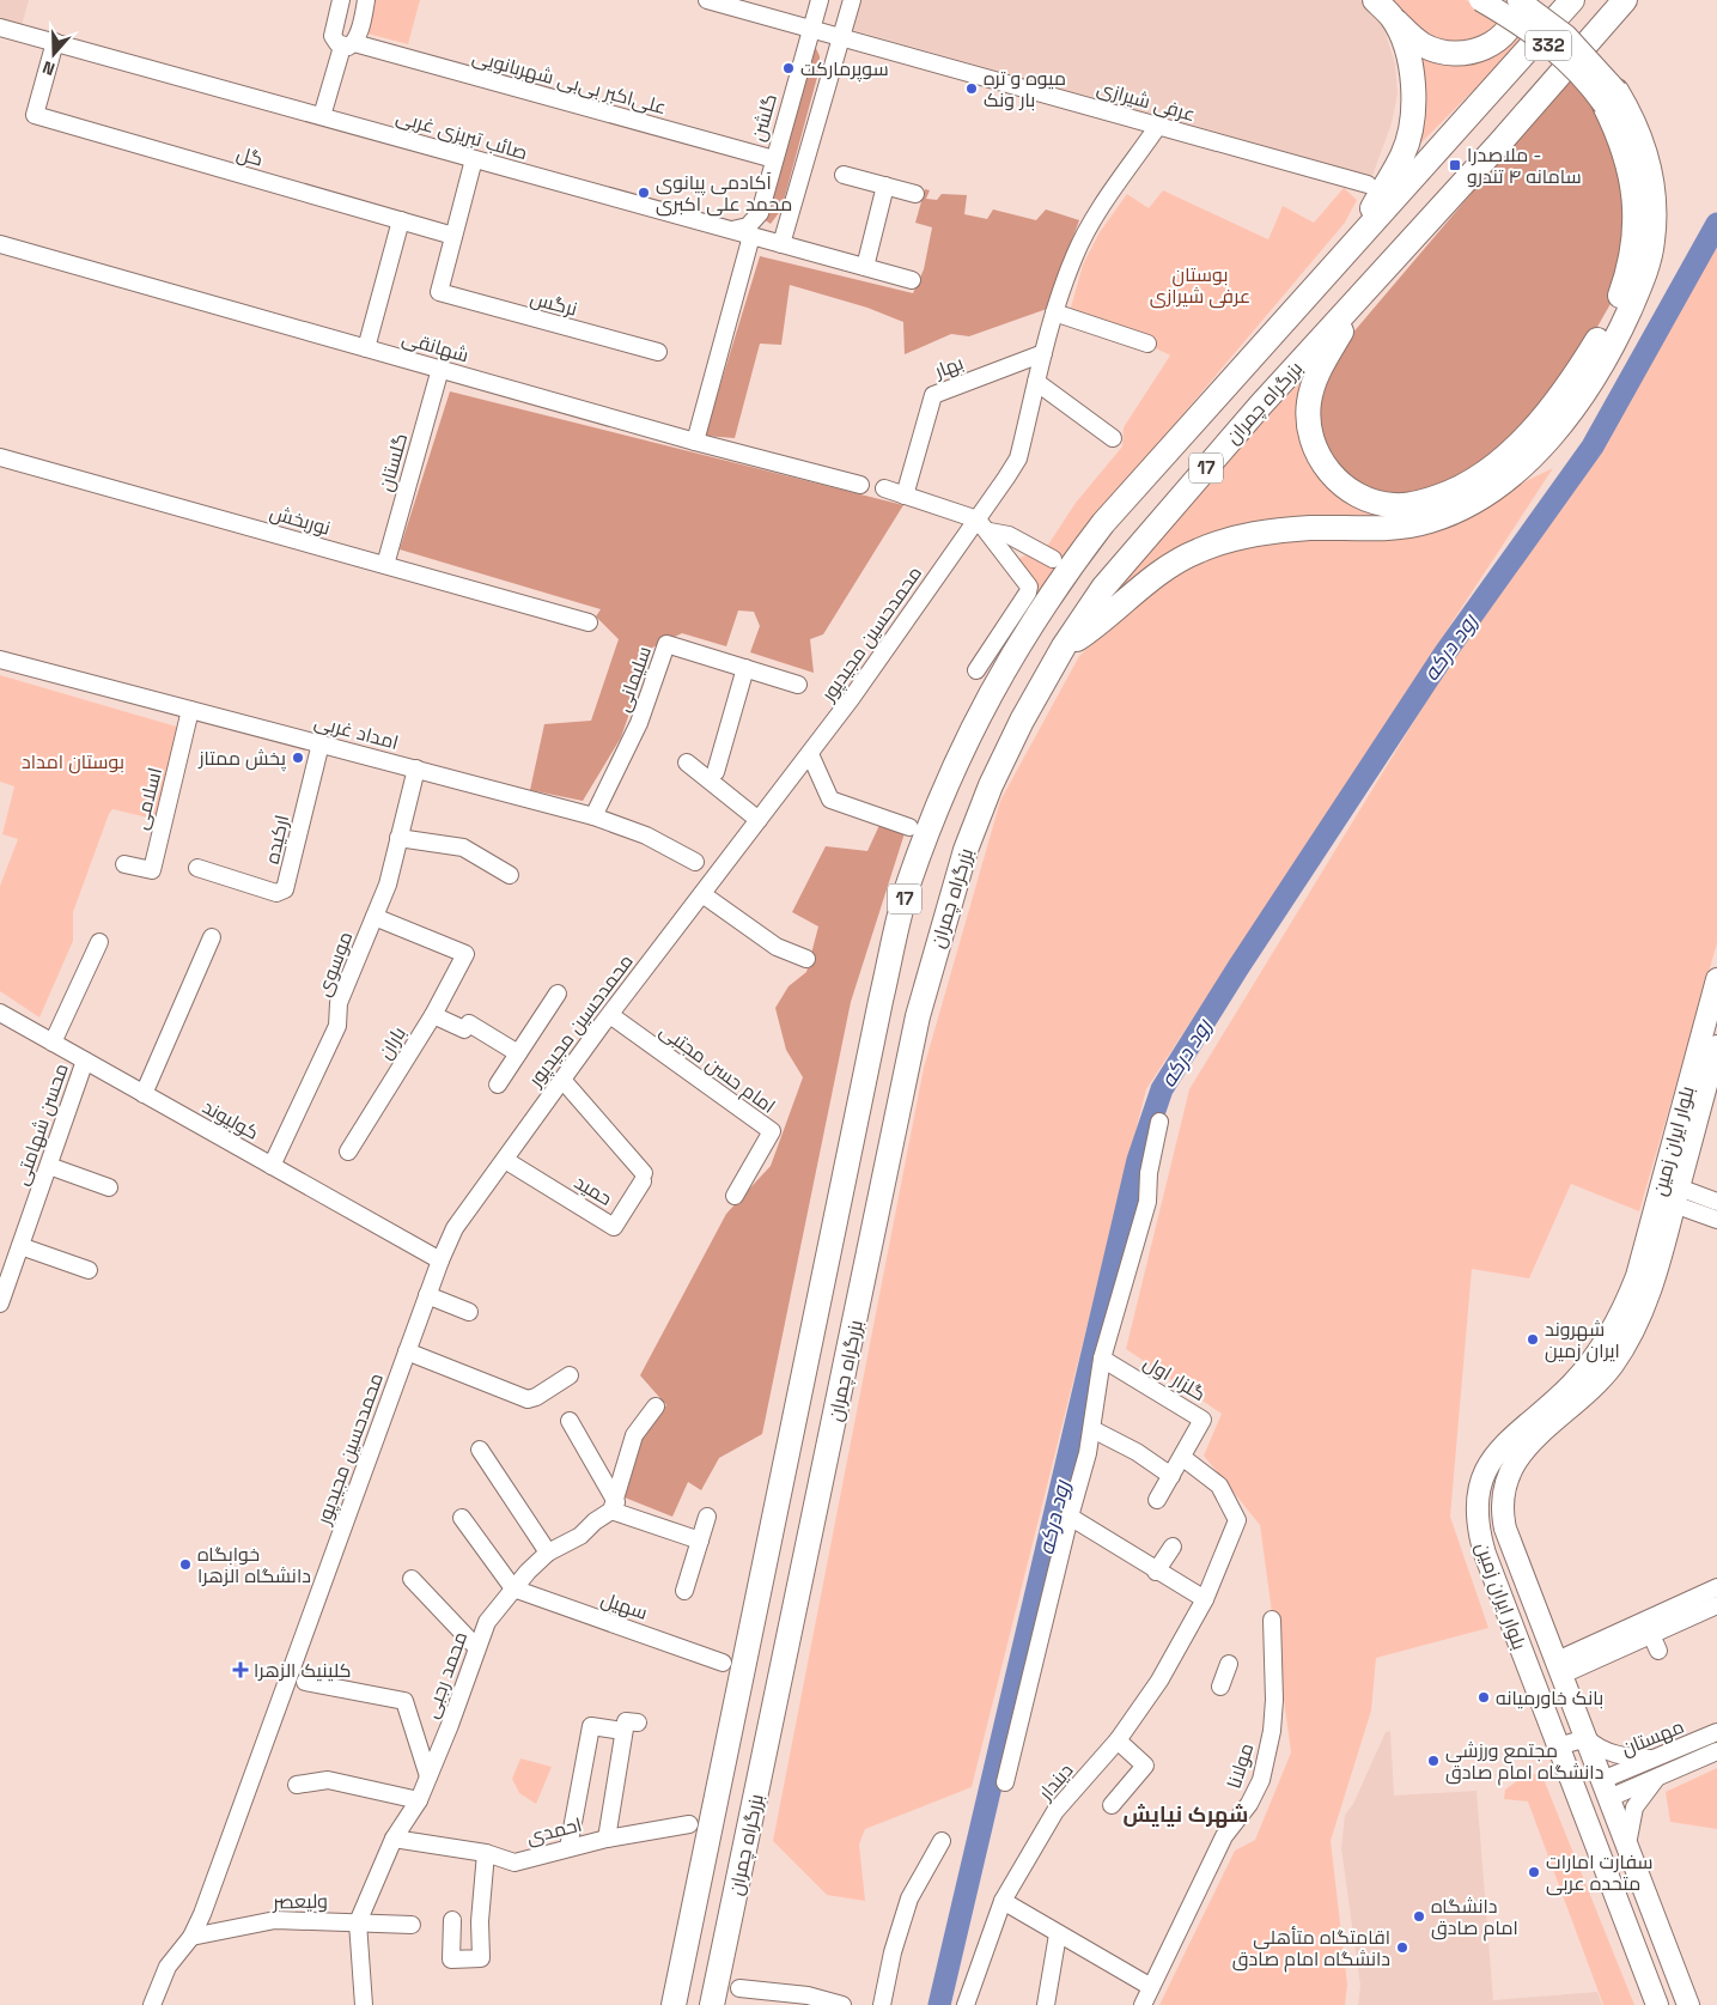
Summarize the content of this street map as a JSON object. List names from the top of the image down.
{
  "streets": {
    "highway": ["بزرگراه چمران", "17"],
    "main road": ["332", "بلوار ایران زمین"],
    "street": [
      "علی‌اکبر بی‌بی شهربانویی",
      "عرفی شیرازی",
      "گلشن",
      "صائب تبریزی غربی",
      "گل",
      "نرگس",
      "شهانقی",
      "بهار",
      "گلستان",
      "نوربخش",
      "محمدحسین مجیدپور",
      "سلیمانی",
      "امداد غربی",
      "اسلامی",
      "ارکیده",
      "موسوی",
      "باران",
      "امام حسن مجتبی",
      "کولیوند",
      "محسن شهامتی",
      "حمید",
      "گلزار اول",
      "سهیل",
      "محمد رجبی",
      "مهستان",
      "مولانا",
      "دیندار",
      "احمدی",
      "ولیعصر"
    ]
  },
  "crossings": [
    ["علی‌اکبر بی‌بی شهربانویی", "گلشن"],
    ["عرفی شیرازی", "گلشن"],
    ["عرفی شیرازی", "محمدحسین مجیدپور"],
    ["گلشن", "صائب تبریزی غربی"],
    ["صائب تبریزی غربی", "گل"],
    ["گل", "نرگس"],
    ["شهانقی", "گلستان"],
    ["بهار", "محمدحسین مجیدپور"],
    ["گلستان", "نوربخش"],
    ["محمدحسین مجیدپور", "امام حسن مجتبی"],
    ["محمدحسین مجیدپور", "کولیوند"],
    ["محمدحسین مجیدپور", "حمید"],
    ["محمدحسین مجیدپور", "ولیعصر"],
    ["سلیمانی", "امداد غربی"],
    ["امداد غربی", "اسلامی"],
    ["امداد غربی", "ارکیده"],
    ["امداد غربی", "موسوی"],
    ["موسوی", "باران"],
    ["موسوی", "کولیوند"],
    ["کولیوند", "محسن شهامتی"],
    ["بلوار ایران زمین", "مهستان"],
    ["گلزار اول", "دیندار"],
    ["سهیل", "محمد رجبی"],
    ["محمد رجبی", "احمدی"],
    ["محمد رجبی", "ولیعصر"]
  ],
  "districts": ["شهرک نیایش"],
  "water": ["رود درکه"],
  "parks": ["بوستان عرفی شیرازی", "بوستان امداد"],
  "places": {
    "other": [
      "سوپرمارکت",
      "میوه و تره بار ونک",
      "آکادمی پیانوی محمد علی‌ اکبری",
      "پخش ممتاز",
      "شهروند ایران زمین",
      "خوابگاه دانشگاه الزهرا",
      "بانک خاورمیانه",
      "مجتمع ورزشی دانشگاه امام صادق",
      "سفارت امارات متحده عربی",
      "دانشگاه امام صادق",
      "اقامتگاه متأهلی دانشگاه امام صادق"
    ],
    "transit": ["ملاصدرا - سامانه ۴ تندرو"],
    "health": ["کلینیک الزهرا"]
  },
  "north": "bottom"
}
